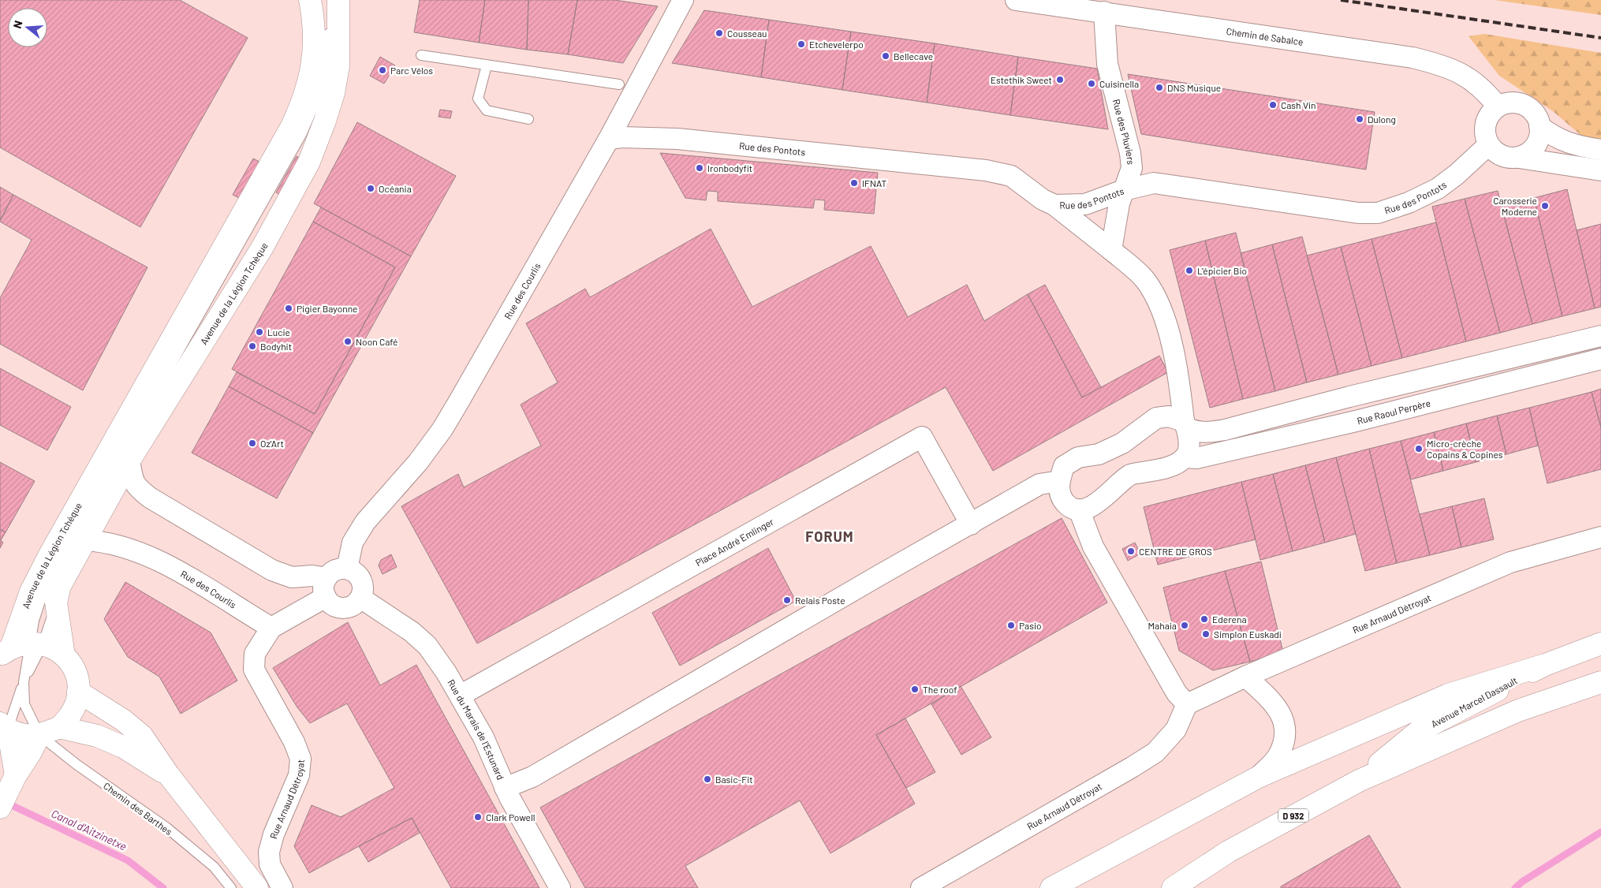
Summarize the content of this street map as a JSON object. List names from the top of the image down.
{
  "streets": {
    "street": [
      "Chemin de Sabalce",
      "Rue des Pluviers",
      "Rue des Pontots",
      "Rue des Courlis",
      "Avenue de la Légion Tchèque",
      "Rue Raoul Perpère",
      "Place André Emlinger",
      "Rue Arnaud Détroyat",
      "Avenue Marcel Dassault",
      "Rue du Marais de l'Estunard",
      "D 932"
    ],
    "lane": ["Chemin des Barthes"]
  },
  "crossings": [
    ["Chemin de Sabalce", "Rue des Pluviers"],
    ["Chemin de Sabalce", "Rue des Pontots"],
    ["Rue des Pluviers", "Rue des Pontots"],
    ["Rue des Pontots", "Rue des Courlis"],
    ["Rue des Courlis", "Avenue de la Légion Tchèque"],
    ["Rue des Courlis", "Rue Arnaud Détroyat"],
    ["Rue des Courlis", "Rue du Marais de l'Estunard"],
    ["Place André Emlinger", "Rue du Marais de l'Estunard"]
  ],
  "districts": ["FORUM"],
  "water": ["Canal d'Aitzinetxe"],
  "places": [
    "Cousseau",
    "Etchevelerpo",
    "Bellecave",
    "Parc Vélos",
    "Estethik Sweet",
    "Cuisinella",
    "DNS Musique",
    "Cash Vin",
    "Dulong",
    "Ironbodyfit",
    "IFNAT",
    "Océania",
    "Carosserie Moderne",
    "L'épicier Bio",
    "Pigier Bayonne",
    "Lucie",
    "Noon Café",
    "Bodyhit",
    "Oz'Art",
    "Micro-crèche Copains & Copines",
    "CENTRE DE GROS",
    "Relais Poste",
    "Ederena",
    "Pasio",
    "Mahaia",
    "Simplon Euskadi",
    "The roof",
    "Basic-Fit",
    "Clark Powell"
  ],
  "north": "left"
}
